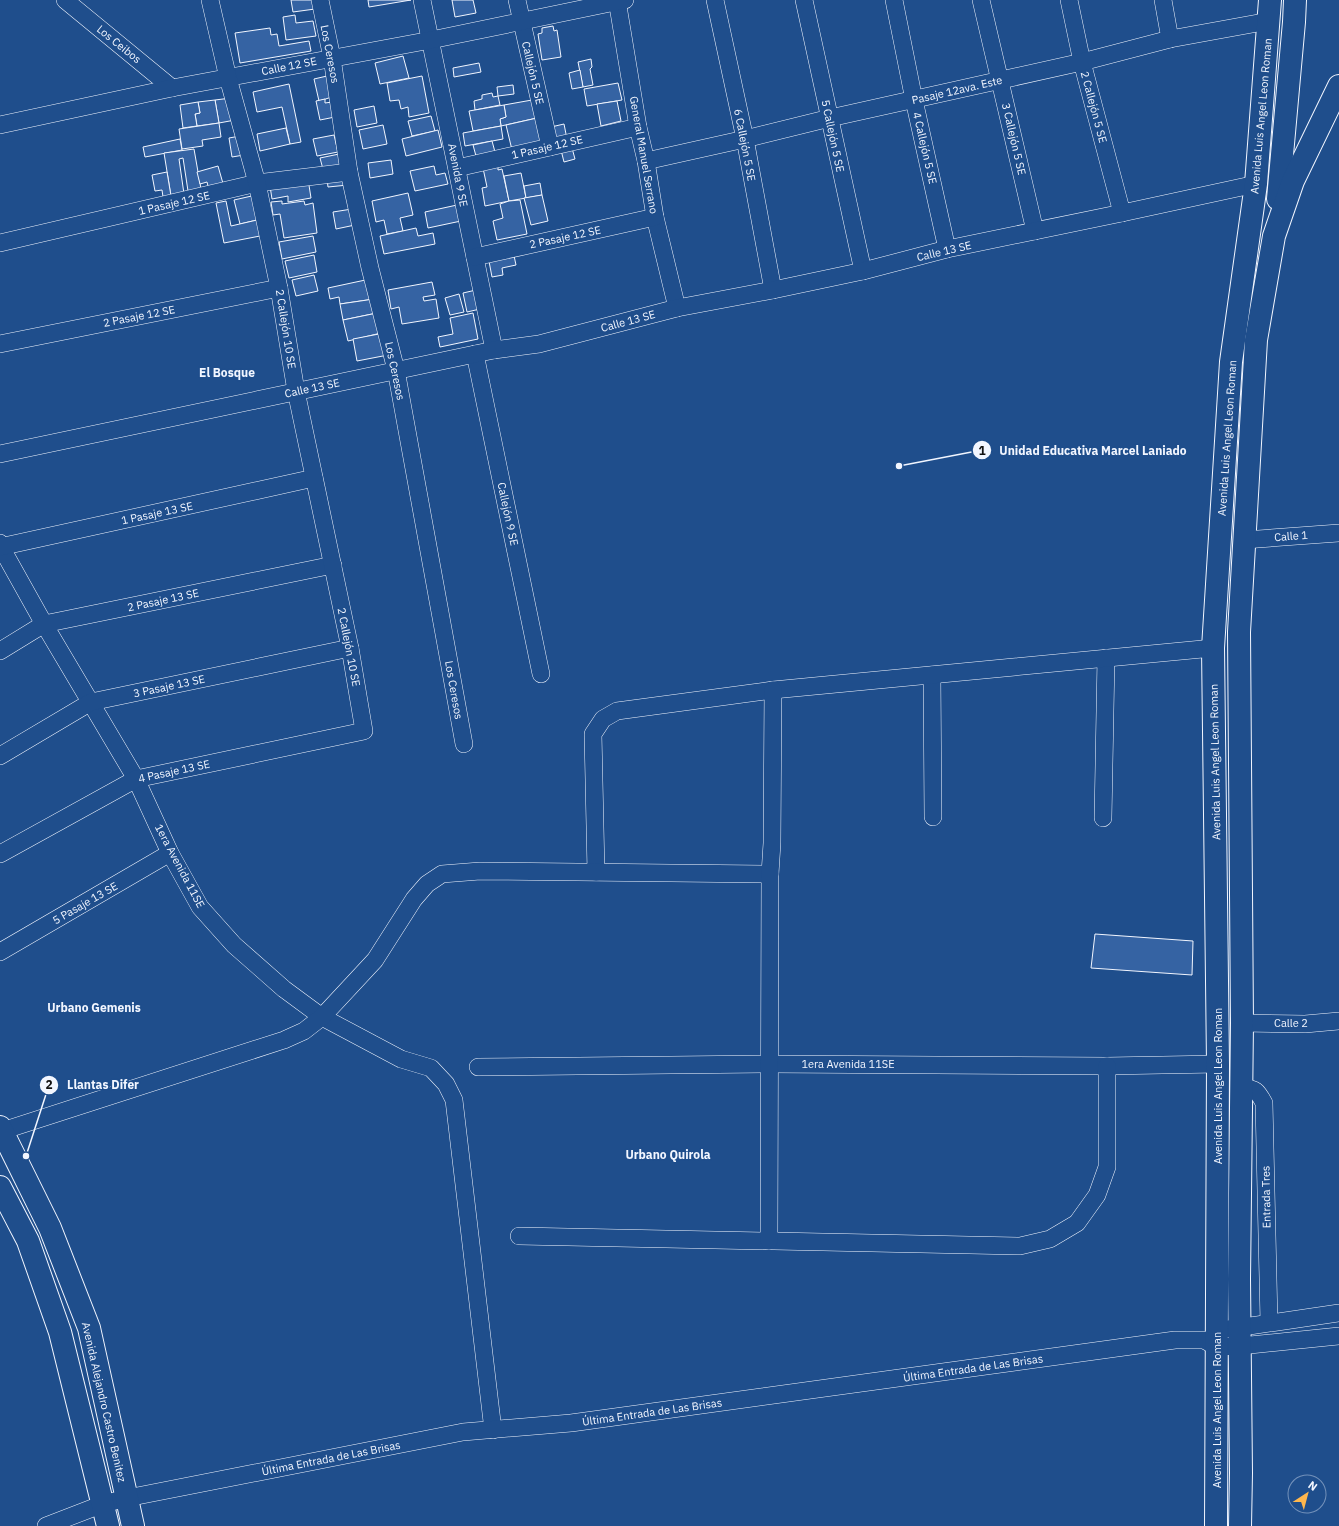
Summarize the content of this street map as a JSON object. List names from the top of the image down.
{
  "streets": {
    "main road": ["Avenida Luis Angel Leon Roman", "Avenida Alejandro Castro Benitez"],
    "street": [
      "Los Ceibos",
      "Los Ceresos",
      "Calle 12 SE",
      "Callejón 5 SE",
      "Pasaje 12ava. Este",
      "2 Callejón 5 SE",
      "5 Callejón 5 SE",
      "3 Callejón 5 SE",
      "6 Callejón 5 SE",
      "1 Pasaje 12 SE",
      "4 Callejón 5 SE",
      "General Manuel Serrano",
      "Avenida 9 SE",
      "2 Pasaje 12 SE",
      "Calle 13 SE",
      "2 Callejón 10 SE",
      "1 Pasaje 13 SE",
      "Callejón 9 SE",
      "Calle 1",
      "2 Pasaje 13 SE",
      "3 Pasaje 13 SE",
      "4 Pasaje 13 SE",
      "1era Avenida 11SE",
      "5 Pasaje 13 SE",
      "Calle 2",
      "Entrada Tres",
      "Última Entrada de Las Brisas"
    ]
  },
  "crossings": [
    ["Los Ceibos", "Calle 12 SE"],
    ["Los Ceresos", "Calle 12 SE"],
    ["Los Ceresos", "1 Pasaje 12 SE"],
    ["Los Ceresos", "Calle 13 SE"],
    ["Calle 12 SE", "Callejón 5 SE"],
    ["Calle 12 SE", "General Manuel Serrano"],
    ["Calle 12 SE", "Avenida 9 SE"],
    ["Calle 12 SE", "2 Callejón 10 SE"],
    ["Callejón 5 SE", "1 Pasaje 12 SE"],
    ["Pasaje 12ava. Este", "2 Callejón 5 SE"],
    ["Pasaje 12ava. Este", "Avenida Luis Angel Leon Roman"],
    ["Pasaje 12ava. Este", "5 Callejón 5 SE"],
    ["Pasaje 12ava. Este", "3 Callejón 5 SE"],
    ["Pasaje 12ava. Este", "6 Callejón 5 SE"],
    ["Pasaje 12ava. Este", "4 Callejón 5 SE"],
    ["Pasaje 12ava. Este", "General Manuel Serrano"],
    ["2 Callejón 5 SE", "Calle 13 SE"],
    ["Avenida Luis Angel Leon Roman", "Calle 13 SE"],
    ["Avenida Luis Angel Leon Roman", "Calle 1"],
    ["Avenida Luis Angel Leon Roman", "1era Avenida 11SE"],
    ["Avenida Luis Angel Leon Roman", "Calle 2"],
    ["Avenida Luis Angel Leon Roman", "Entrada Tres"],
    ["Avenida Luis Angel Leon Roman", "Última Entrada de Las Brisas"],
    ["5 Callejón 5 SE", "Calle 13 SE"],
    ["3 Callejón 5 SE", "Calle 13 SE"],
    ["6 Callejón 5 SE", "Calle 13 SE"],
    ["1 Pasaje 12 SE", "General Manuel Serrano"],
    ["1 Pasaje 12 SE", "Avenida 9 SE"],
    ["1 Pasaje 12 SE", "2 Callejón 10 SE"],
    ["4 Callejón 5 SE", "Calle 13 SE"],
    ["General Manuel Serrano", "2 Pasaje 12 SE"],
    ["General Manuel Serrano", "Calle 13 SE"],
    ["Avenida 9 SE", "2 Pasaje 12 SE"],
    ["Avenida 9 SE", "Calle 13 SE"],
    ["2 Pasaje 12 SE", "2 Callejón 10 SE"],
    ["Calle 13 SE", "2 Callejón 10 SE"],
    ["Calle 13 SE", "Callejón 9 SE"],
    ["2 Callejón 10 SE", "1 Pasaje 13 SE"],
    ["2 Callejón 10 SE", "2 Pasaje 13 SE"],
    ["2 Callejón 10 SE", "3 Pasaje 13 SE"],
    ["2 Callejón 10 SE", "4 Pasaje 13 SE"],
    ["1 Pasaje 13 SE", "1era Avenida 11SE"],
    ["2 Pasaje 13 SE", "1era Avenida 11SE"],
    ["3 Pasaje 13 SE", "1era Avenida 11SE"],
    ["4 Pasaje 13 SE", "1era Avenida 11SE"],
    ["1era Avenida 11SE", "5 Pasaje 13 SE"],
    ["1era Avenida 11SE", "Última Entrada de Las Brisas"],
    ["Entrada Tres", "Última Entrada de Las Brisas"],
    ["Última Entrada de Las Brisas", "Avenida Alejandro Castro Benitez"]
  ],
  "districts": ["El Bosque", "Urbano Gemenis", "Urbano Quirola"],
  "places": ["Unidad Educativa Marcel Laniado", "Llantas Difer"],
  "north": "top right"
}
